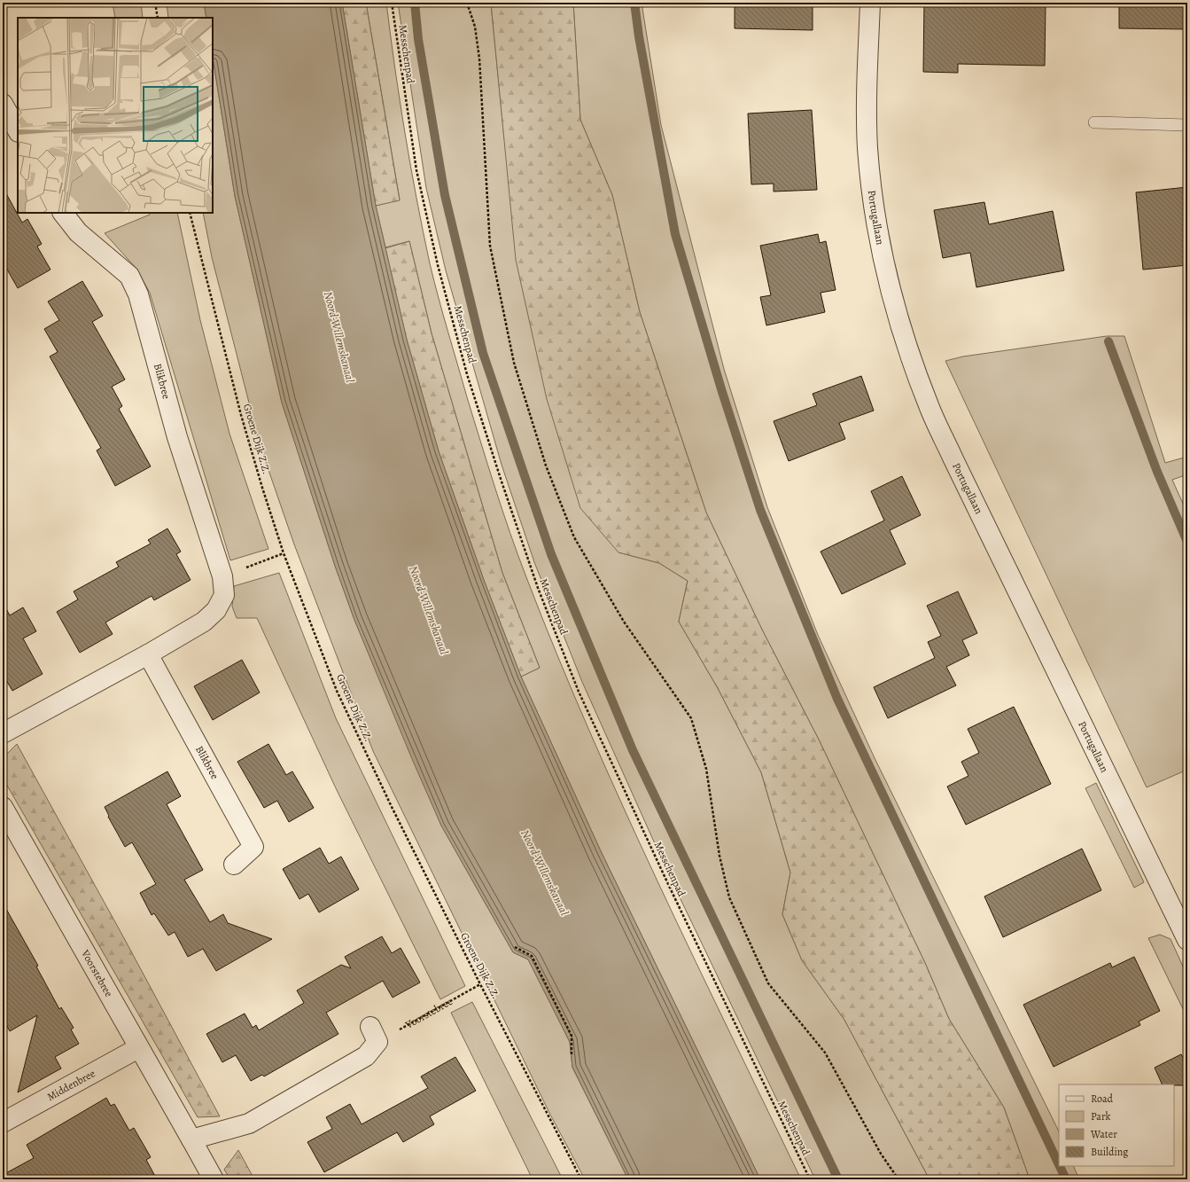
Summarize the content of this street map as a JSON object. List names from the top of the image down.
{
  "streets": {
    "street": [
      "Portugallaan",
      "Blikbree",
      "Voorstebree",
      "Middenbree"
    ],
    "path": ["Messchenpad", "Groene Dijk Z.Z."]
  },
  "crossings": [
    ["Groene Dijk Z.Z.", "Voorstebree"],
    ["Voorstebree", "Middenbree"]
  ],
  "water": ["Noord-Willemskanaal"],
  "legend": [
    "Road",
    "Park",
    "Water",
    "Building"
  ]
}
